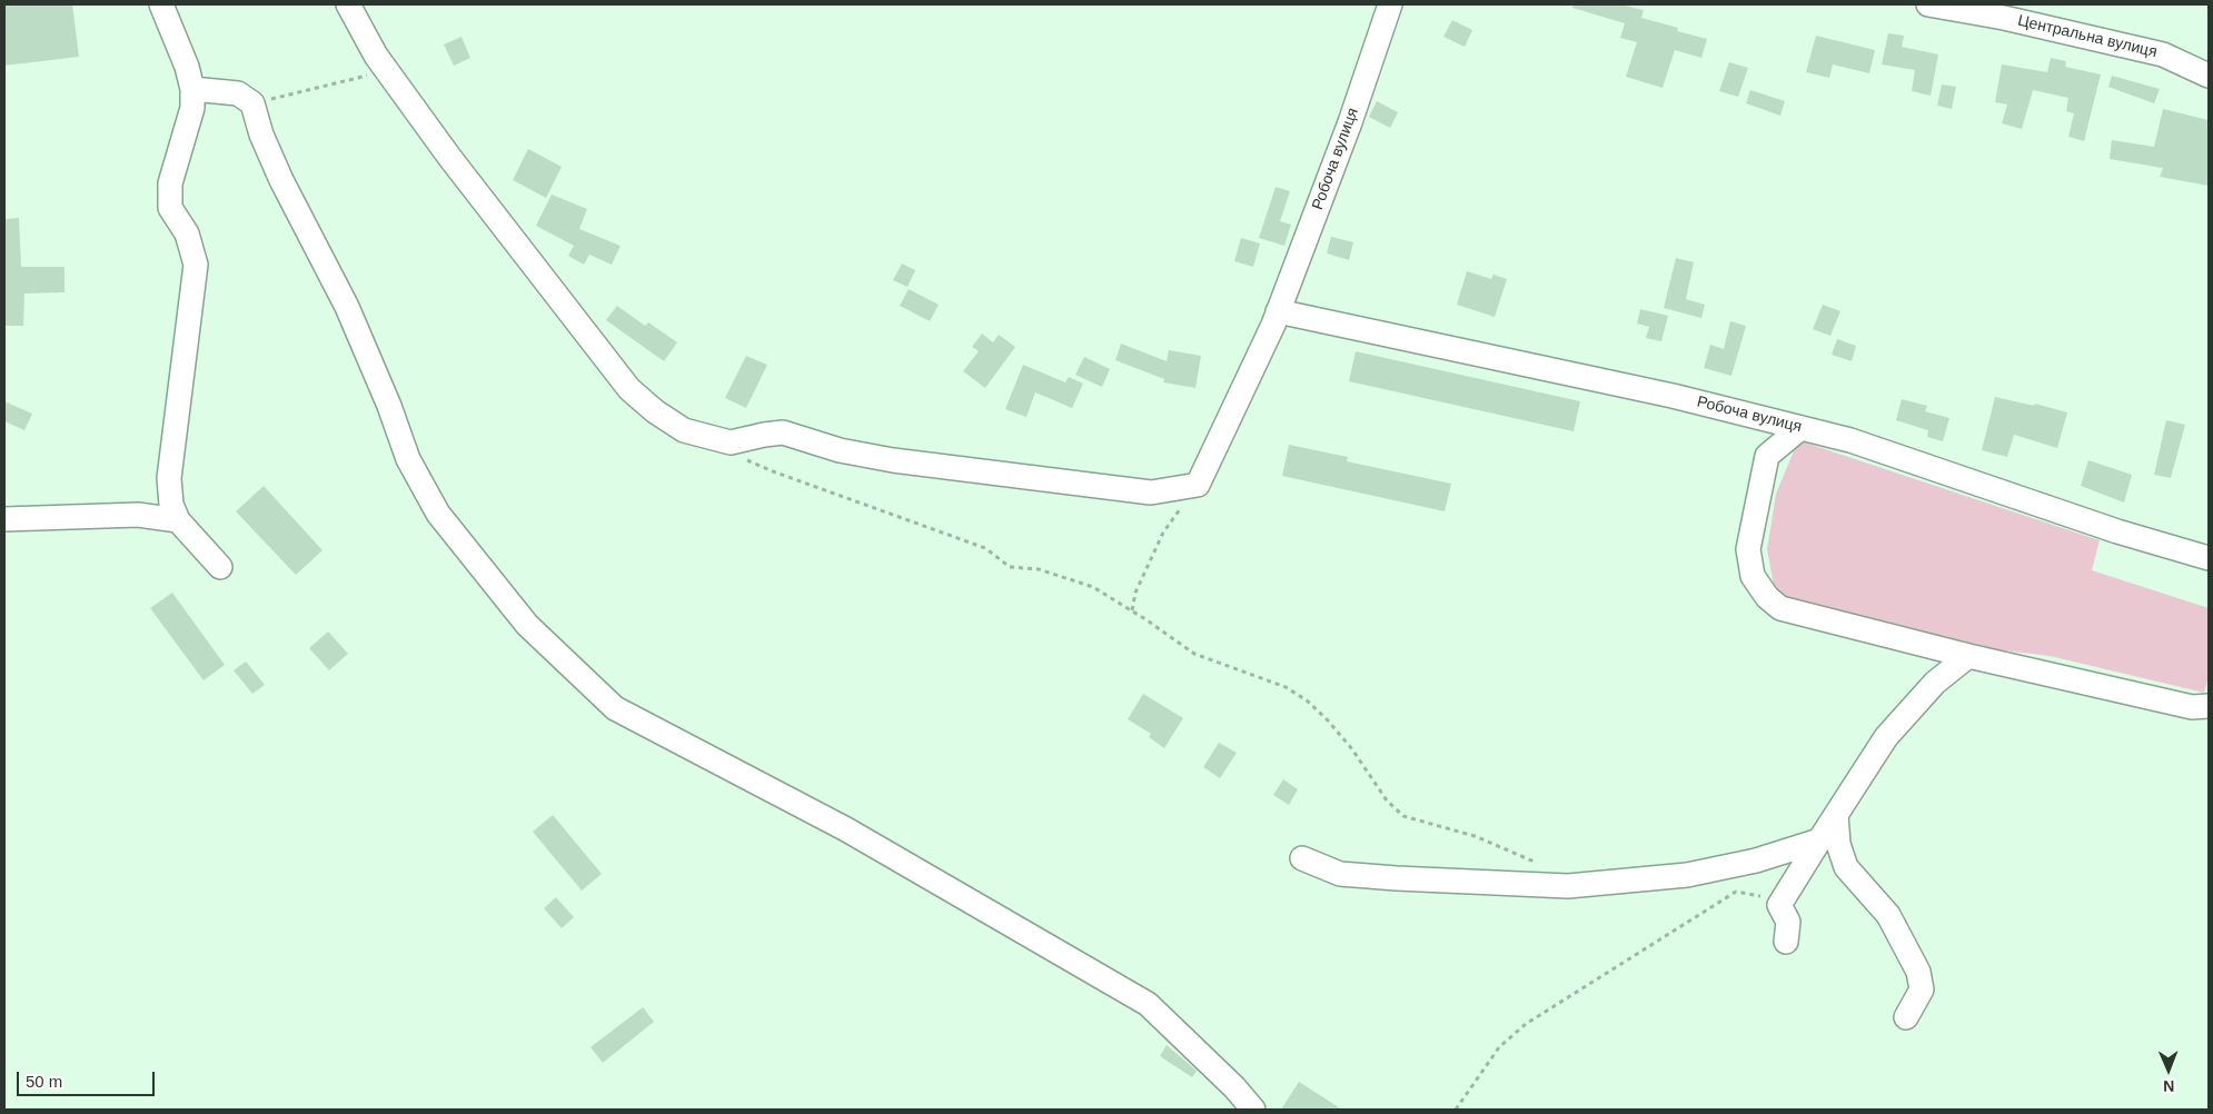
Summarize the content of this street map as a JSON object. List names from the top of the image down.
{
  "streets": {
    "street": ["Центральна вулиця", "Робоча вулиця"]
  },
  "scale_bar": "50 m",
  "north": "bottom"
}
